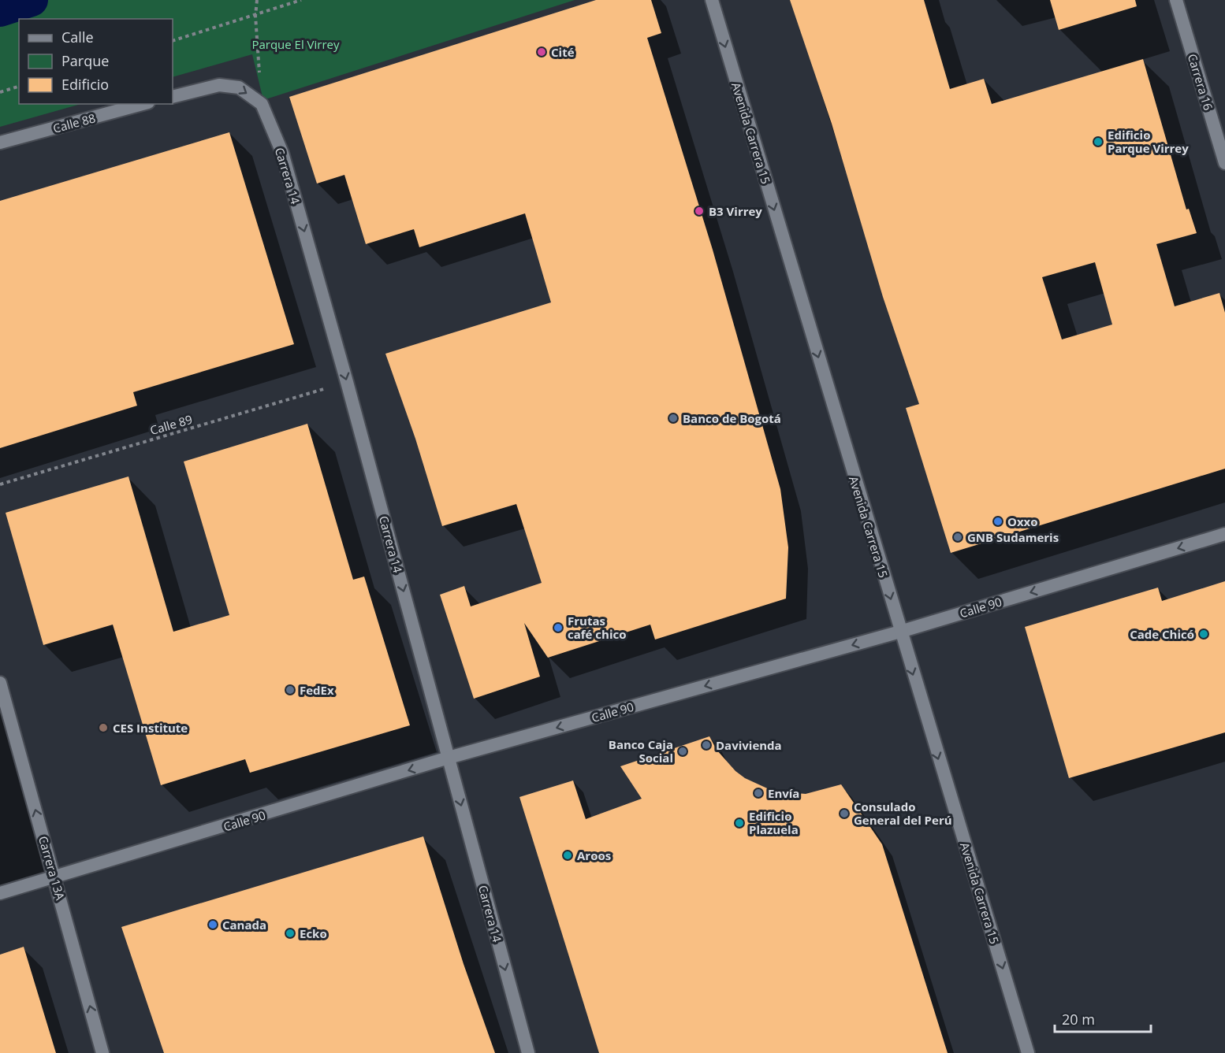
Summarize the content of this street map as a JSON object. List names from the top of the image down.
{
  "streets": {
    "street": [
      "Carrera 16",
      "Calle 88",
      "Avenida Carrera 15",
      "Carrera 14",
      "Calle 90",
      "Carrera 13A"
    ],
    "path": ["Calle 89"]
  },
  "crossings": [
    ["Avenida Carrera 15", "Calle 90"],
    ["Carrera 14", "Calle 89"],
    ["Carrera 14", "Calle 90"],
    ["Calle 90", "Carrera 13A"]
  ],
  "one_way": [
    "Avenida Carrera 15",
    "Carrera 14",
    "Calle 90",
    "Carrera 13A"
  ],
  "parks": ["Parque El Virrey"],
  "places": [
    "Cité",
    "Edificio Parque Virrey",
    "B3 Virrey",
    "Banco de Bogotá",
    "Oxxo",
    "GNB Sudameris",
    "Frutas café chico",
    "Cade Chicó",
    "FedEx",
    "CES Institute",
    "Davivienda",
    "Banco Caja Social",
    "Envía",
    "Consulado General del Perú",
    "Edificio Plazuela",
    "Aroos",
    "Canada",
    "Ecko"
  ],
  "legend": ["Calle", "Parque", "Edificio"],
  "scale_bar": "20 m"
}
